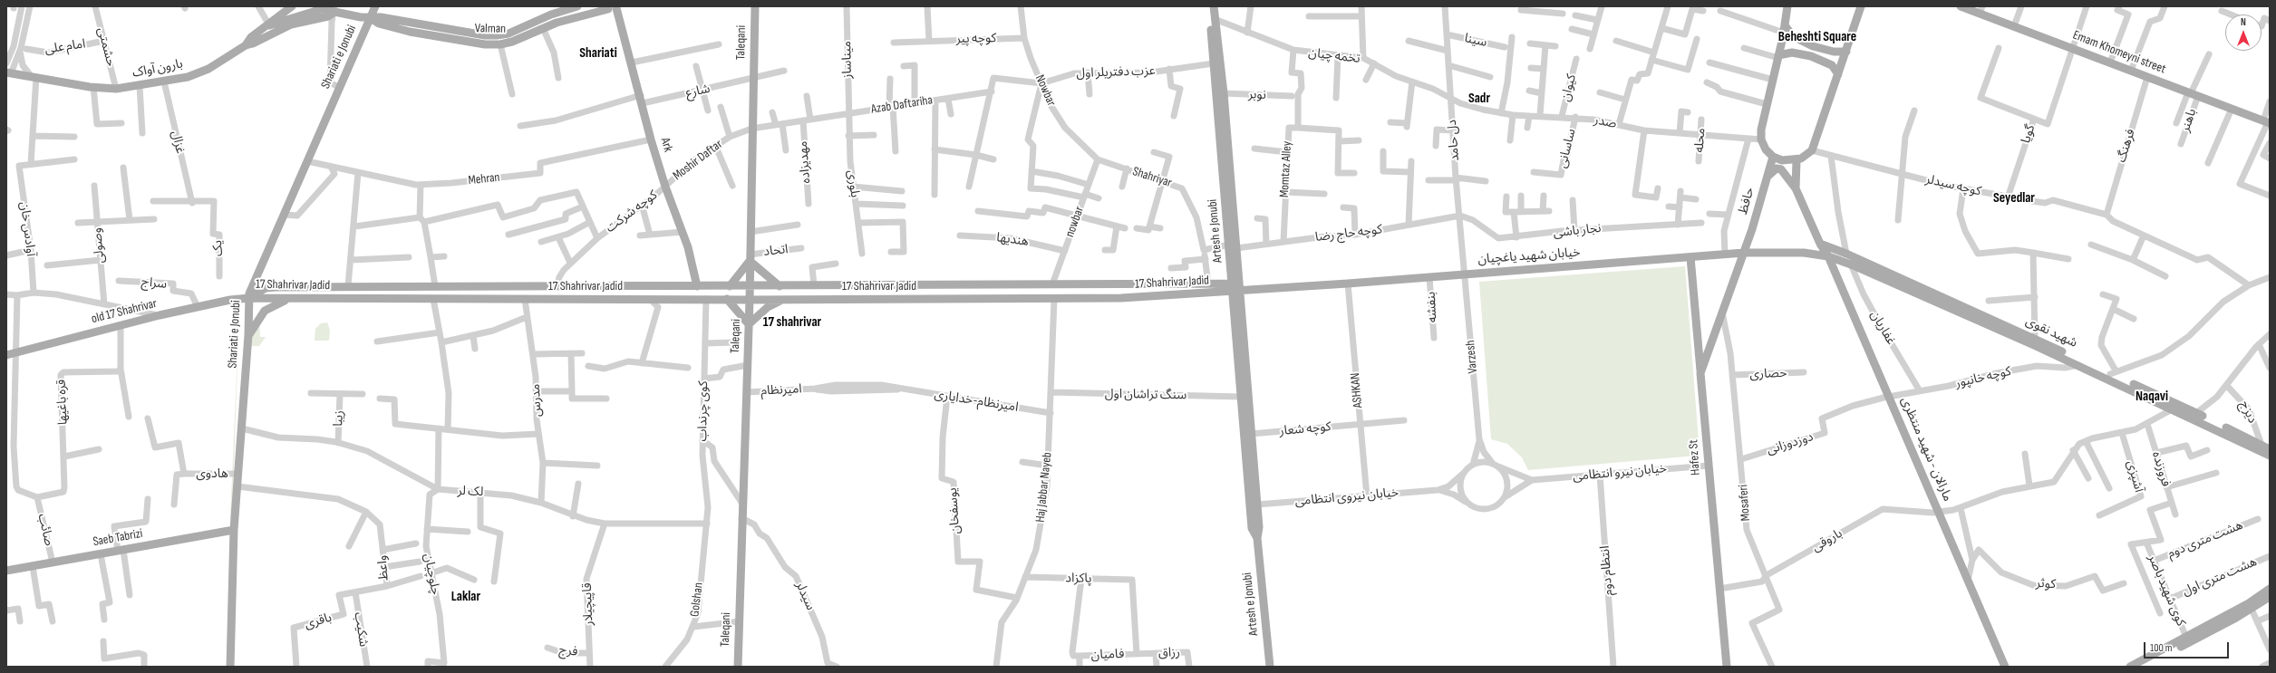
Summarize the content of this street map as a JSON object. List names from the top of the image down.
{
  "streets": {
    "main road": [
      "Valman",
      "Taleqani",
      "Emam Khomeyni street",
      "Shariati e Jonubi",
      "بارون آواک",
      "Ark",
      "حافظ",
      "Artesh e Jonubi",
      "خیابان شهید یاغچیان",
      "17 Shahrivar Jadid",
      "old 17 Shahrivar",
      "شهید نقوی",
      "مارالان - شهید منتظری",
      "Hafez St",
      "Saeb Tabrizi"
    ],
    "street": [
      "کوچه پیر",
      "سینا",
      "امام علی",
      "حشمتی",
      "تخمه چیان",
      "میناساز",
      "عزب دفتریلر اول",
      "کیوان",
      "Nowbar",
      "شارع",
      "نوبر",
      "Azab Daftariha",
      "باهنر",
      "صدر",
      "گویا",
      "دل حامد",
      "محله",
      "غزال",
      "فرهنگ",
      "ساسانی",
      "Moshir Daftar",
      "مهدیزاده",
      "Momtaz Alley",
      "Shahriyar",
      "Mehran",
      "بلوری",
      "کوچه سیدلر",
      "کوچه شرکت",
      "nowbar",
      "آوادس خان",
      "نجار باشی",
      "کوچه حاج رضا",
      "هندیها",
      "وصولی",
      "یک",
      "اتحاد",
      "سراج",
      "بنفشه",
      "غفاریان",
      "Varzesh",
      "حصاری",
      "کوچه خانپور",
      "امیرنظام",
      "ASHKAN",
      "سنگ تراشان اول",
      "مدرس",
      "امیرنظام-خدایاری",
      "قره باغیها",
      "کوی چرنداب",
      "دیزج",
      "زیبا",
      "کوچه شعار",
      "دوزدوزانی",
      "فروزنده",
      "خیابان نیرو انتظامی",
      "هادوی",
      "آشپزی",
      "Haj Jabbar Nayeb",
      "لک لر",
      "خیابان نیروی انتظامی",
      "Mosaferi",
      "یوسفخان",
      "صائب",
      "هشت متری دوم",
      "باروقی",
      "واعظ",
      "انتظام دوم",
      "چلوچیان",
      "هشت متری اول",
      "پاکزاد",
      "کوثر",
      "کوی شهید باصر",
      "سیدلر",
      "Golshan",
      "قاپیچیلار",
      "باقری",
      "شکیب",
      "فرج",
      "رزاق",
      "فامیان"
    ]
  },
  "crossings": [
    ["Valman", "Shariati e Jonubi"],
    ["Valman", "Ark"],
    ["کوچه پیر", "Nowbar"],
    ["سینا", "دل حامد"],
    ["Taleqani", "شارع"],
    ["Taleqani", "Azab Daftariha"],
    ["Taleqani", "Moshir Daftar"],
    ["Taleqani", "اتحاد"],
    ["Taleqani", "17 Shahrivar Jadid"],
    ["Taleqani", "امیرنظام"],
    ["Taleqani", "سیدلر"],
    ["امام علی", "حشمتی"],
    ["حشمتی", "بارون آواک"],
    ["Emam Khomeyni street", "باهنر"],
    ["Emam Khomeyni street", "گویا"],
    ["Emam Khomeyni street", "فرهنگ"],
    ["تخمه چیان", "صدر"],
    ["تخمه چیان", "دل حامد"],
    ["تخمه چیان", "Momtaz Alley"],
    ["تخمه چیان", "Artesh e Jonubi"],
    ["Shariati e Jonubi", "Mehran"],
    ["Shariati e Jonubi", "17 Shahrivar Jadid"],
    ["Shariati e Jonubi", "old 17 Shahrivar"],
    ["Shariati e Jonubi", "هادوی"],
    ["Shariati e Jonubi", "لک لر"],
    ["Shariati e Jonubi", "Saeb Tabrizi"],
    ["Shariati e Jonubi", "واعظ"],
    ["میناساز", "Azab Daftariha"],
    ["میناساز", "بلوری"],
    ["بارون آواک", "غزال"],
    ["عزب دفتریلر اول", "Nowbar"],
    ["عزب دفتریلر اول", "Artesh e Jonubi"],
    ["کیوان", "صدر"],
    ["Nowbar", "Shahriyar"],
    ["Nowbar", "nowbar"],
    ["شارع", "Ark"],
    ["نوبر", "Artesh e Jonubi"],
    ["Azab Daftariha", "Moshir Daftar"],
    ["Azab Daftariha", "مهدیزاده"],
    ["Azab Daftariha", "بلوری"],
    ["صدر", "دل حامد"],
    ["صدر", "محله"],
    ["صدر", "ساسانی"],
    ["گویا", "کوچه سیدلر"],
    ["دل حامد", "نجار باشی"],
    ["دل حامد", "کوچه حاج رضا"],
    ["دل حامد", "خیابان شهید یاغچیان"],
    ["دل حامد", "Varzesh"],
    ["غزال", "یک"],
    ["Ark", "Moshir Daftar"],
    ["Ark", "Mehran"],
    ["Ark", "کوچه شرکت"],
    ["Ark", "17 Shahrivar Jadid"],
    ["فرهنگ", "کوچه سیدلر"],
    ["Moshir Daftar", "کوچه شرکت"],
    ["Momtaz Alley", "کوچه حاج رضا"],
    ["Shahriyar", "nowbar"],
    ["حافظ", "خیابان شهید یاغچیان"],
    ["حافظ", "Hafez St"],
    ["کوچه شرکت", "17 Shahrivar Jadid"],
    ["nowbar", "هندیها"],
    ["nowbar", "17 Shahrivar Jadid"],
    ["Artesh e Jonubi", "کوچه حاج رضا"],
    ["Artesh e Jonubi", "خیابان شهید یاغچیان"],
    ["Artesh e Jonubi", "17 Shahrivar Jadid"],
    ["Artesh e Jonubi", "سنگ تراشان اول"],
    ["Artesh e Jonubi", "کوچه شعار"],
    ["Artesh e Jonubi", "خیابان نیروی انتظامی"],
    ["نجار باشی", "کوچه حاج رضا"],
    ["خیابان شهید یاغچیان", "17 Shahrivar Jadid"],
    ["خیابان شهید یاغچیان", "بنفشه"],
    ["خیابان شهید یاغچیان", "شهید نقوی"],
    ["خیابان شهید یاغچیان", "Varzesh"],
    ["خیابان شهید یاغچیان", "ASHKAN"],
    ["خیابان شهید یاغچیان", "مارالان - شهید منتظری"],
    ["خیابان شهید یاغچیان", "Hafez St"],
    ["17 Shahrivar Jadid", "old 17 Shahrivar"],
    ["17 Shahrivar Jadid", "مدرس"],
    ["17 Shahrivar Jadid", "کوی چرنداب"],
    ["17 Shahrivar Jadid", "Haj Jabbar Nayeb"],
    ["سراج", "old 17 Shahrivar"],
    ["غفاریان", "شهید نقوی"],
    ["غفاریان", "کوچه خانپور"],
    ["شهید نقوی", "کوچه خانپور"],
    ["شهید نقوی", "دیزج"],
    ["شهید نقوی", "مارالان - شهید منتظری"],
    ["Varzesh", "خیابان نیرو انتظامی"],
    ["Varzesh", "خیابان نیروی انتظامی"],
    ["حصاری", "Mosaferi"],
    ["کوچه خانپور", "دوزدوزانی"],
    ["کوچه خانپور", "مارالان - شهید منتظری"],
    ["امیرنظام", "امیرنظام-خدایاری"],
    ["ASHKAN", "کوچه شعار"],
    ["ASHKAN", "خیابان نیروی انتظامی"],
    ["سنگ تراشان اول", "Haj Jabbar Nayeb"],
    ["مدرس", "لک لر"],
    ["امیرنظام-خدایاری", "Haj Jabbar Nayeb"],
    ["امیرنظام-خدایاری", "یوسفخان"],
    ["قره باغیها", "صائب"],
    ["کوی چرنداب", "لک لر"],
    ["کوی چرنداب", "Golshan"],
    ["زیبا", "لک لر"],
    ["دوزدوزانی", "مارالان - شهید منتظری"],
    ["دوزدوزانی", "Mosaferi"],
    ["مارالان - شهید منتظری", "باروقی"],
    ["Hafez St", "خیابان نیرو انتظامی"],
    ["Hafez St", "Mosaferi"],
    ["Hafez St", "باروقی"],
    ["خیابان نیرو انتظامی", "خیابان نیروی انتظامی"],
    ["خیابان نیرو انتظامی", "انتظام دوم"],
    ["Haj Jabbar Nayeb", "یوسفخان"],
    ["Haj Jabbar Nayeb", "پاکزاد"],
    ["لک لر", "چلوچیان"],
    ["لک لر", "Golshan"],
    ["لک لر", "قاپیچیلار"],
    ["Mosaferi", "باروقی"],
    ["صائب", "Saeb Tabrizi"],
    ["هشت متری دوم", "کوی شهید باصر"],
    ["واعظ", "باقری"],
    ["واعظ", "شکیب"],
    ["هشت متری اول", "کوی شهید باصر"],
    ["پاکزاد", "رزاق"],
    ["پاکزاد", "فامیان"],
    ["قاپیچیلار", "فرج"],
    ["رزاق", "فامیان"]
  ],
  "districts": [
    "Beheshti Square",
    "Shariati",
    "Sadr",
    "Seyedlar",
    "17 shahrivar",
    "Naqavi",
    "Laklar"
  ],
  "scale_bar": "100 m",
  "north": "top"
}
